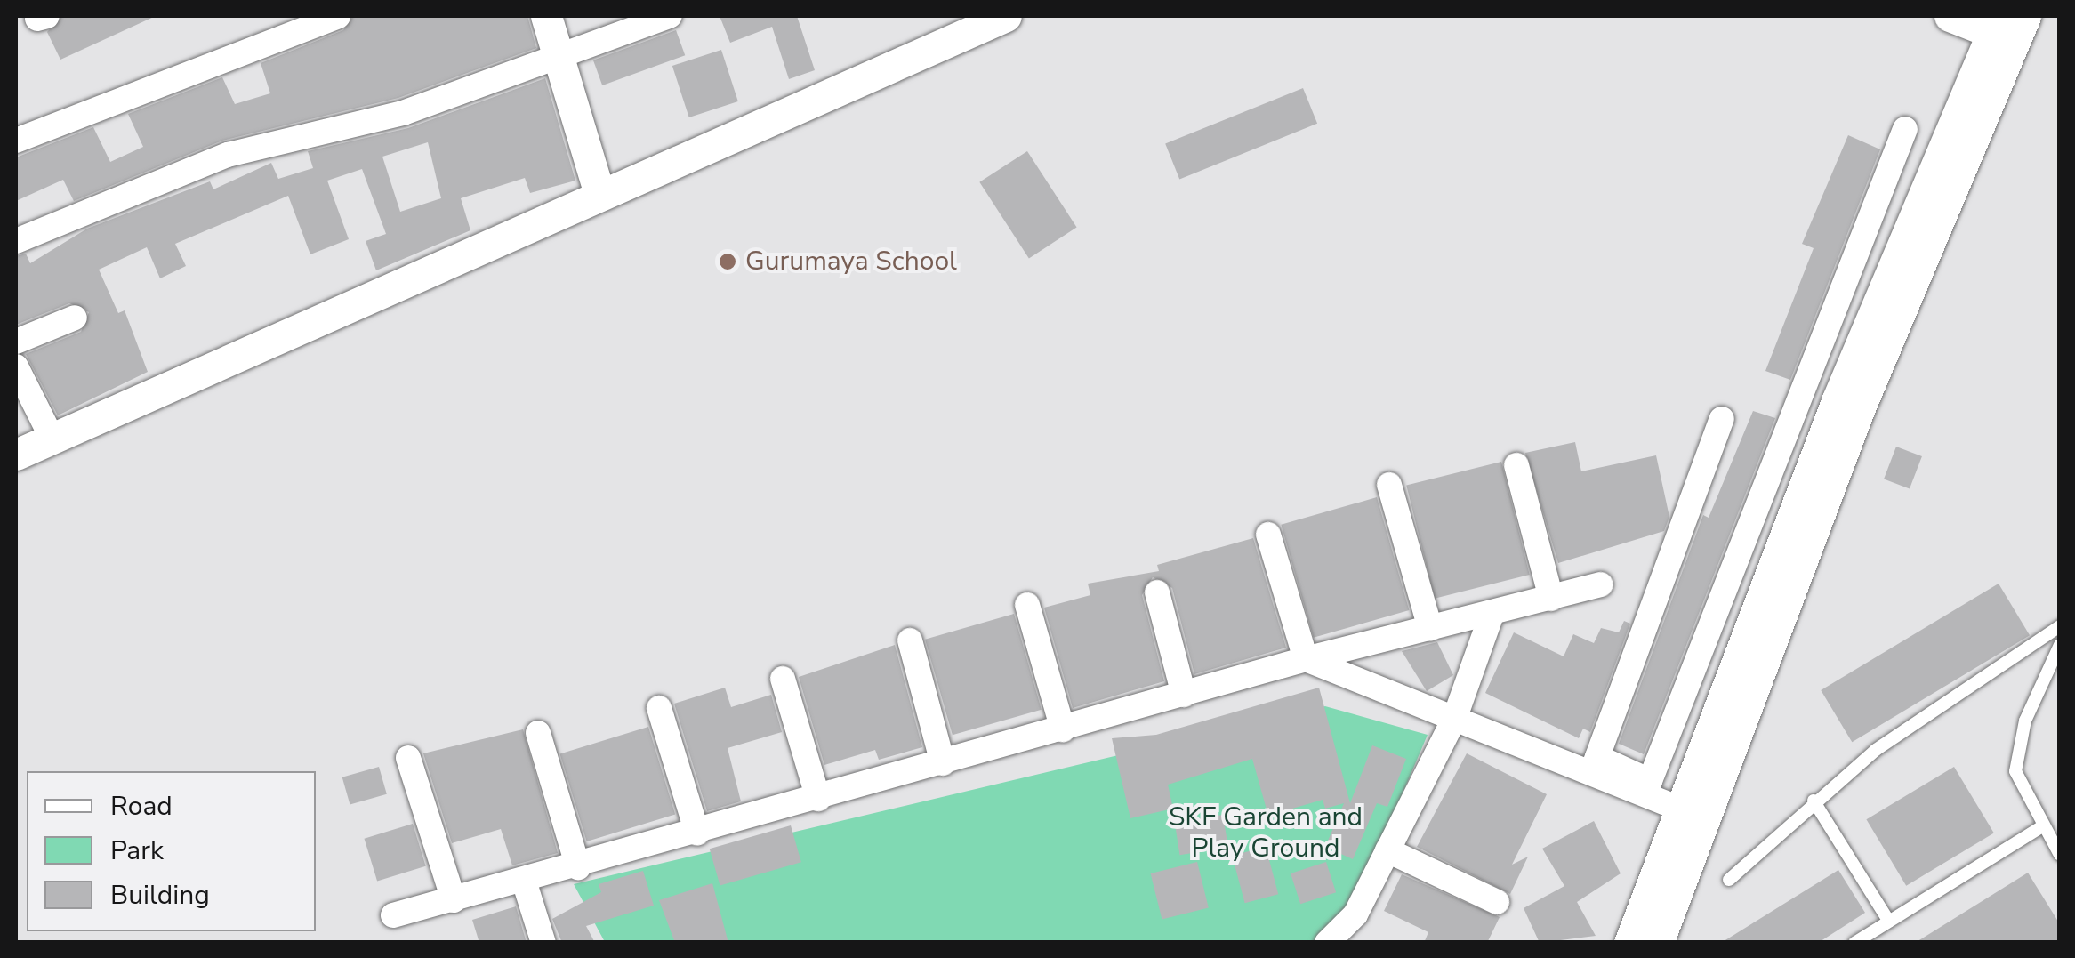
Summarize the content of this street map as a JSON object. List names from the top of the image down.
{
  "parks": ["SKF Garden and Play Ground"],
  "places": ["Gurumaya School"],
  "legend": ["Road", "Park", "Building"]
}
